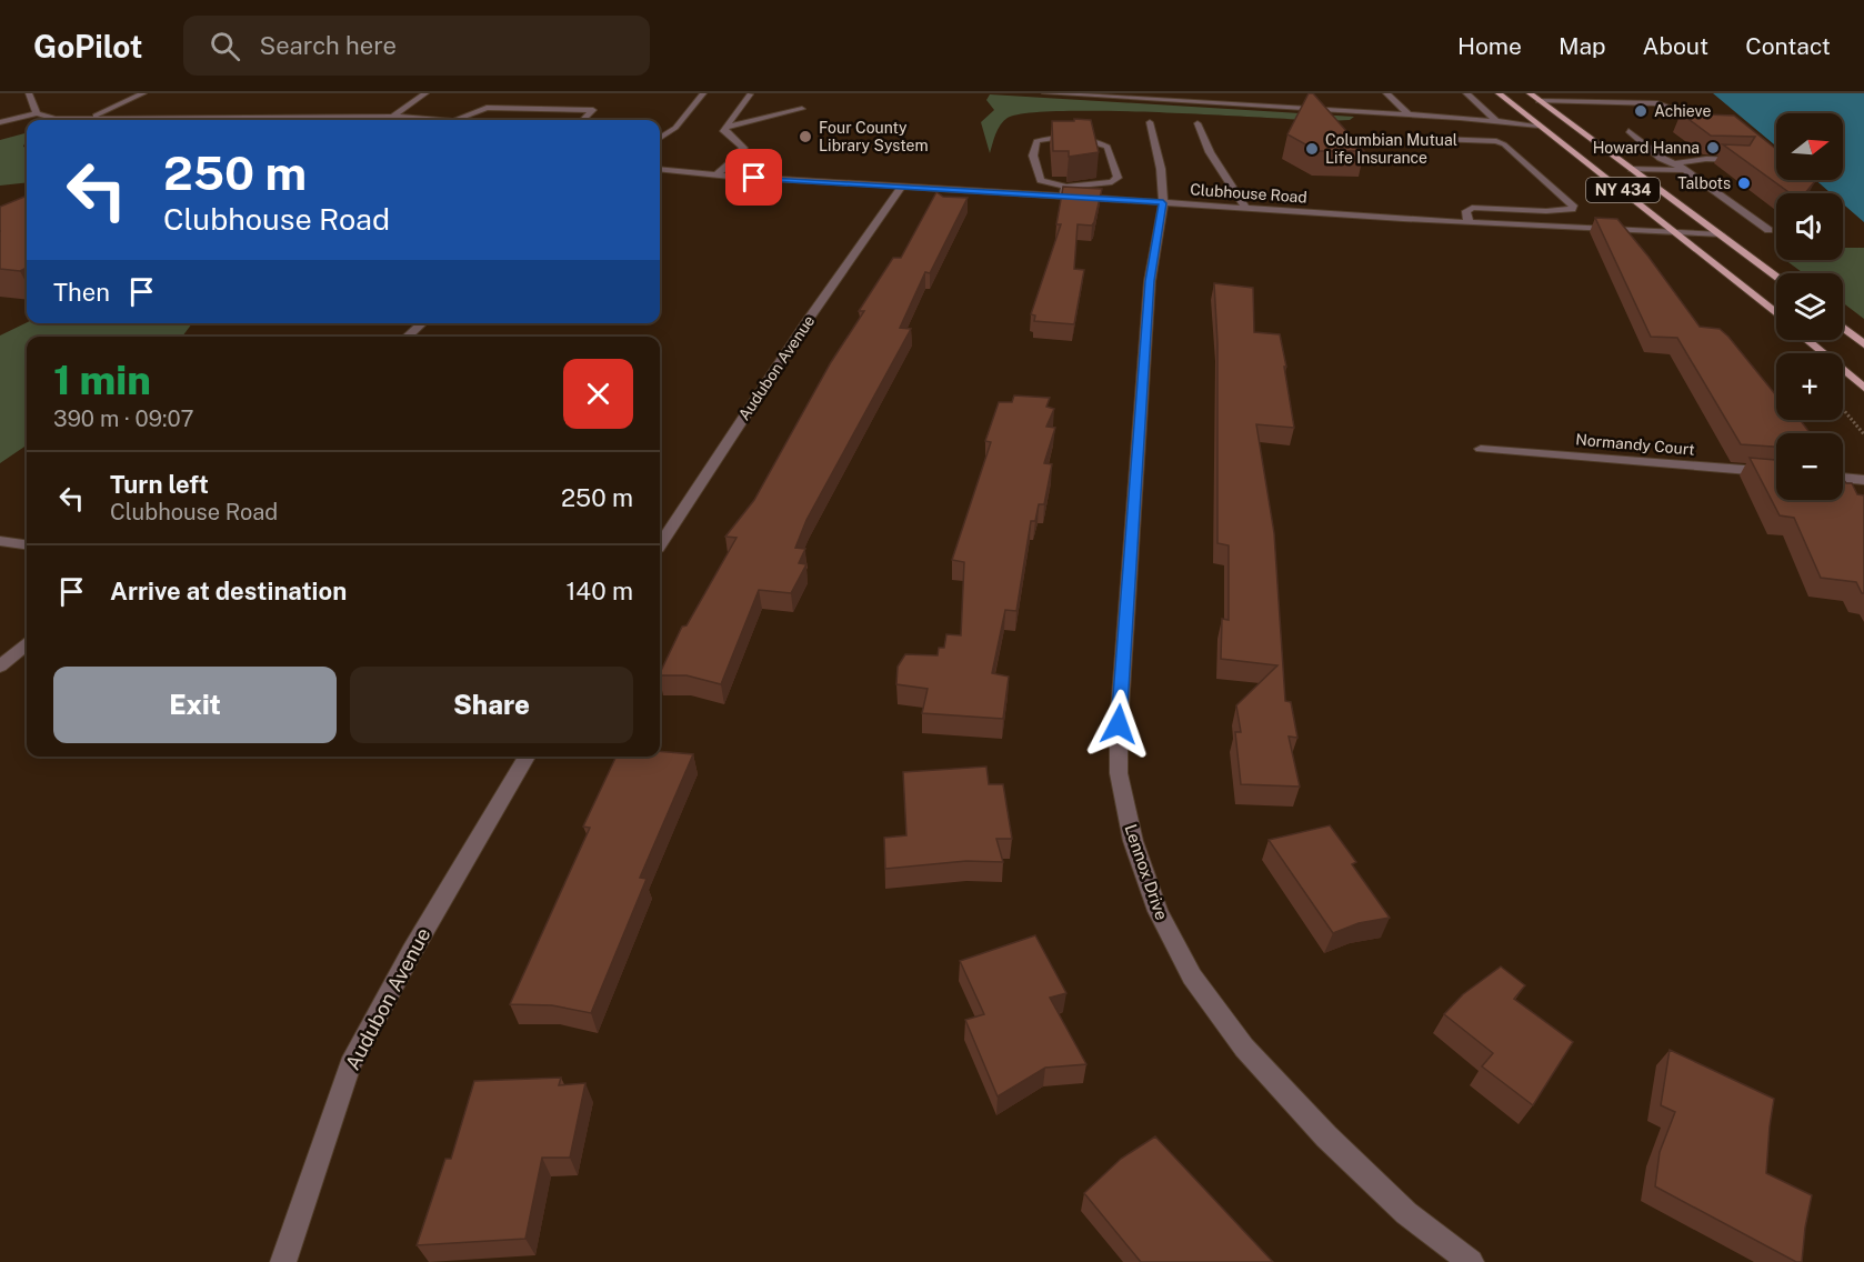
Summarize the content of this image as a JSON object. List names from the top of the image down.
{
  "streets": {
    "main road": ["NY 434"],
    "street": [
      "Clubhouse Road",
      "Audubon Avenue",
      "Normandy Court",
      "Lennox Drive"
    ]
  },
  "crossings": [
    ["NY 434", "Clubhouse Road"],
    ["Clubhouse Road", "Audubon Avenue"],
    ["Clubhouse Road", "Lennox Drive"]
  ],
  "places": [
    "Achieve",
    "Four County Library System",
    "Howard Hanna",
    "Columbian Mutual Life Insurance",
    "Talbots"
  ],
  "north": "right",
  "page": {
    "header": "GoPilot",
    "search": "Search here",
    "nav": [
      "Home",
      "Map",
      "About",
      "Contact"
    ],
    "map_buttons": ["+", "−"],
    "turn": ["250 m", "Clubhouse Road"],
    "then": "Then",
    "heading": ["1 min", "390 m · 09:07"],
    "list": [
      {
        "name": "Turn left",
        "note": "Clubhouse Road",
        "value": "250 m"
      },
      {
        "name": "Arrive at destination",
        "value": "140 m"
      }
    ],
    "buttons": ["Exit", "Share"]
  }
}
